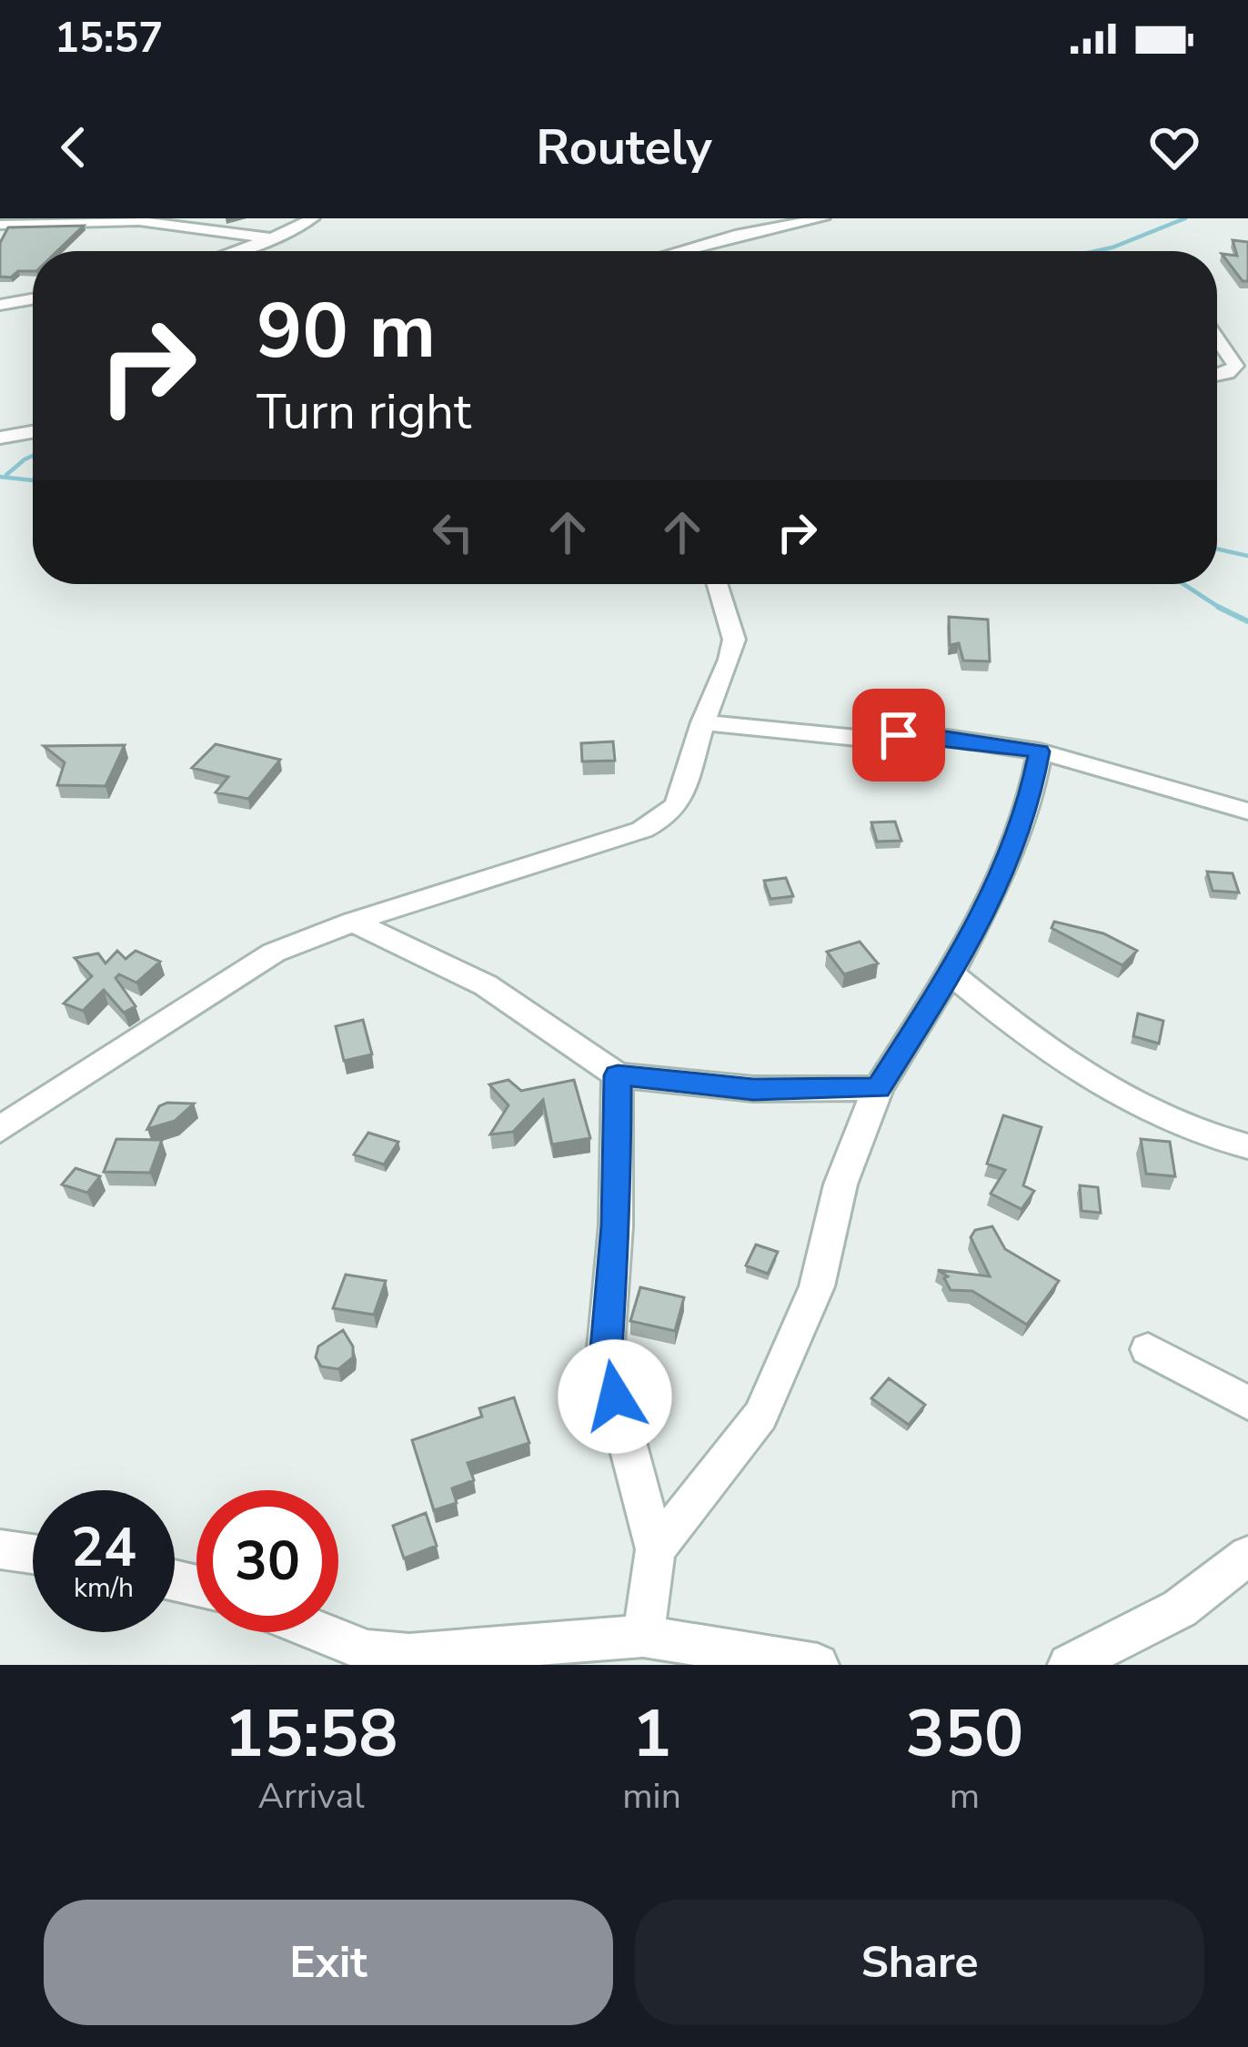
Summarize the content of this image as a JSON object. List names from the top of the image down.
{
  "page": {
    "status": "15:57",
    "header": "Routely",
    "turn": ["90 m", "Turn right"],
    "speed": "24 km/h",
    "limit": "30",
    "eta": [
      "15:58",
      "Arrival",
      "1",
      "min",
      "350",
      "m"
    ],
    "buttons": ["Exit", "Share"]
  }
}
